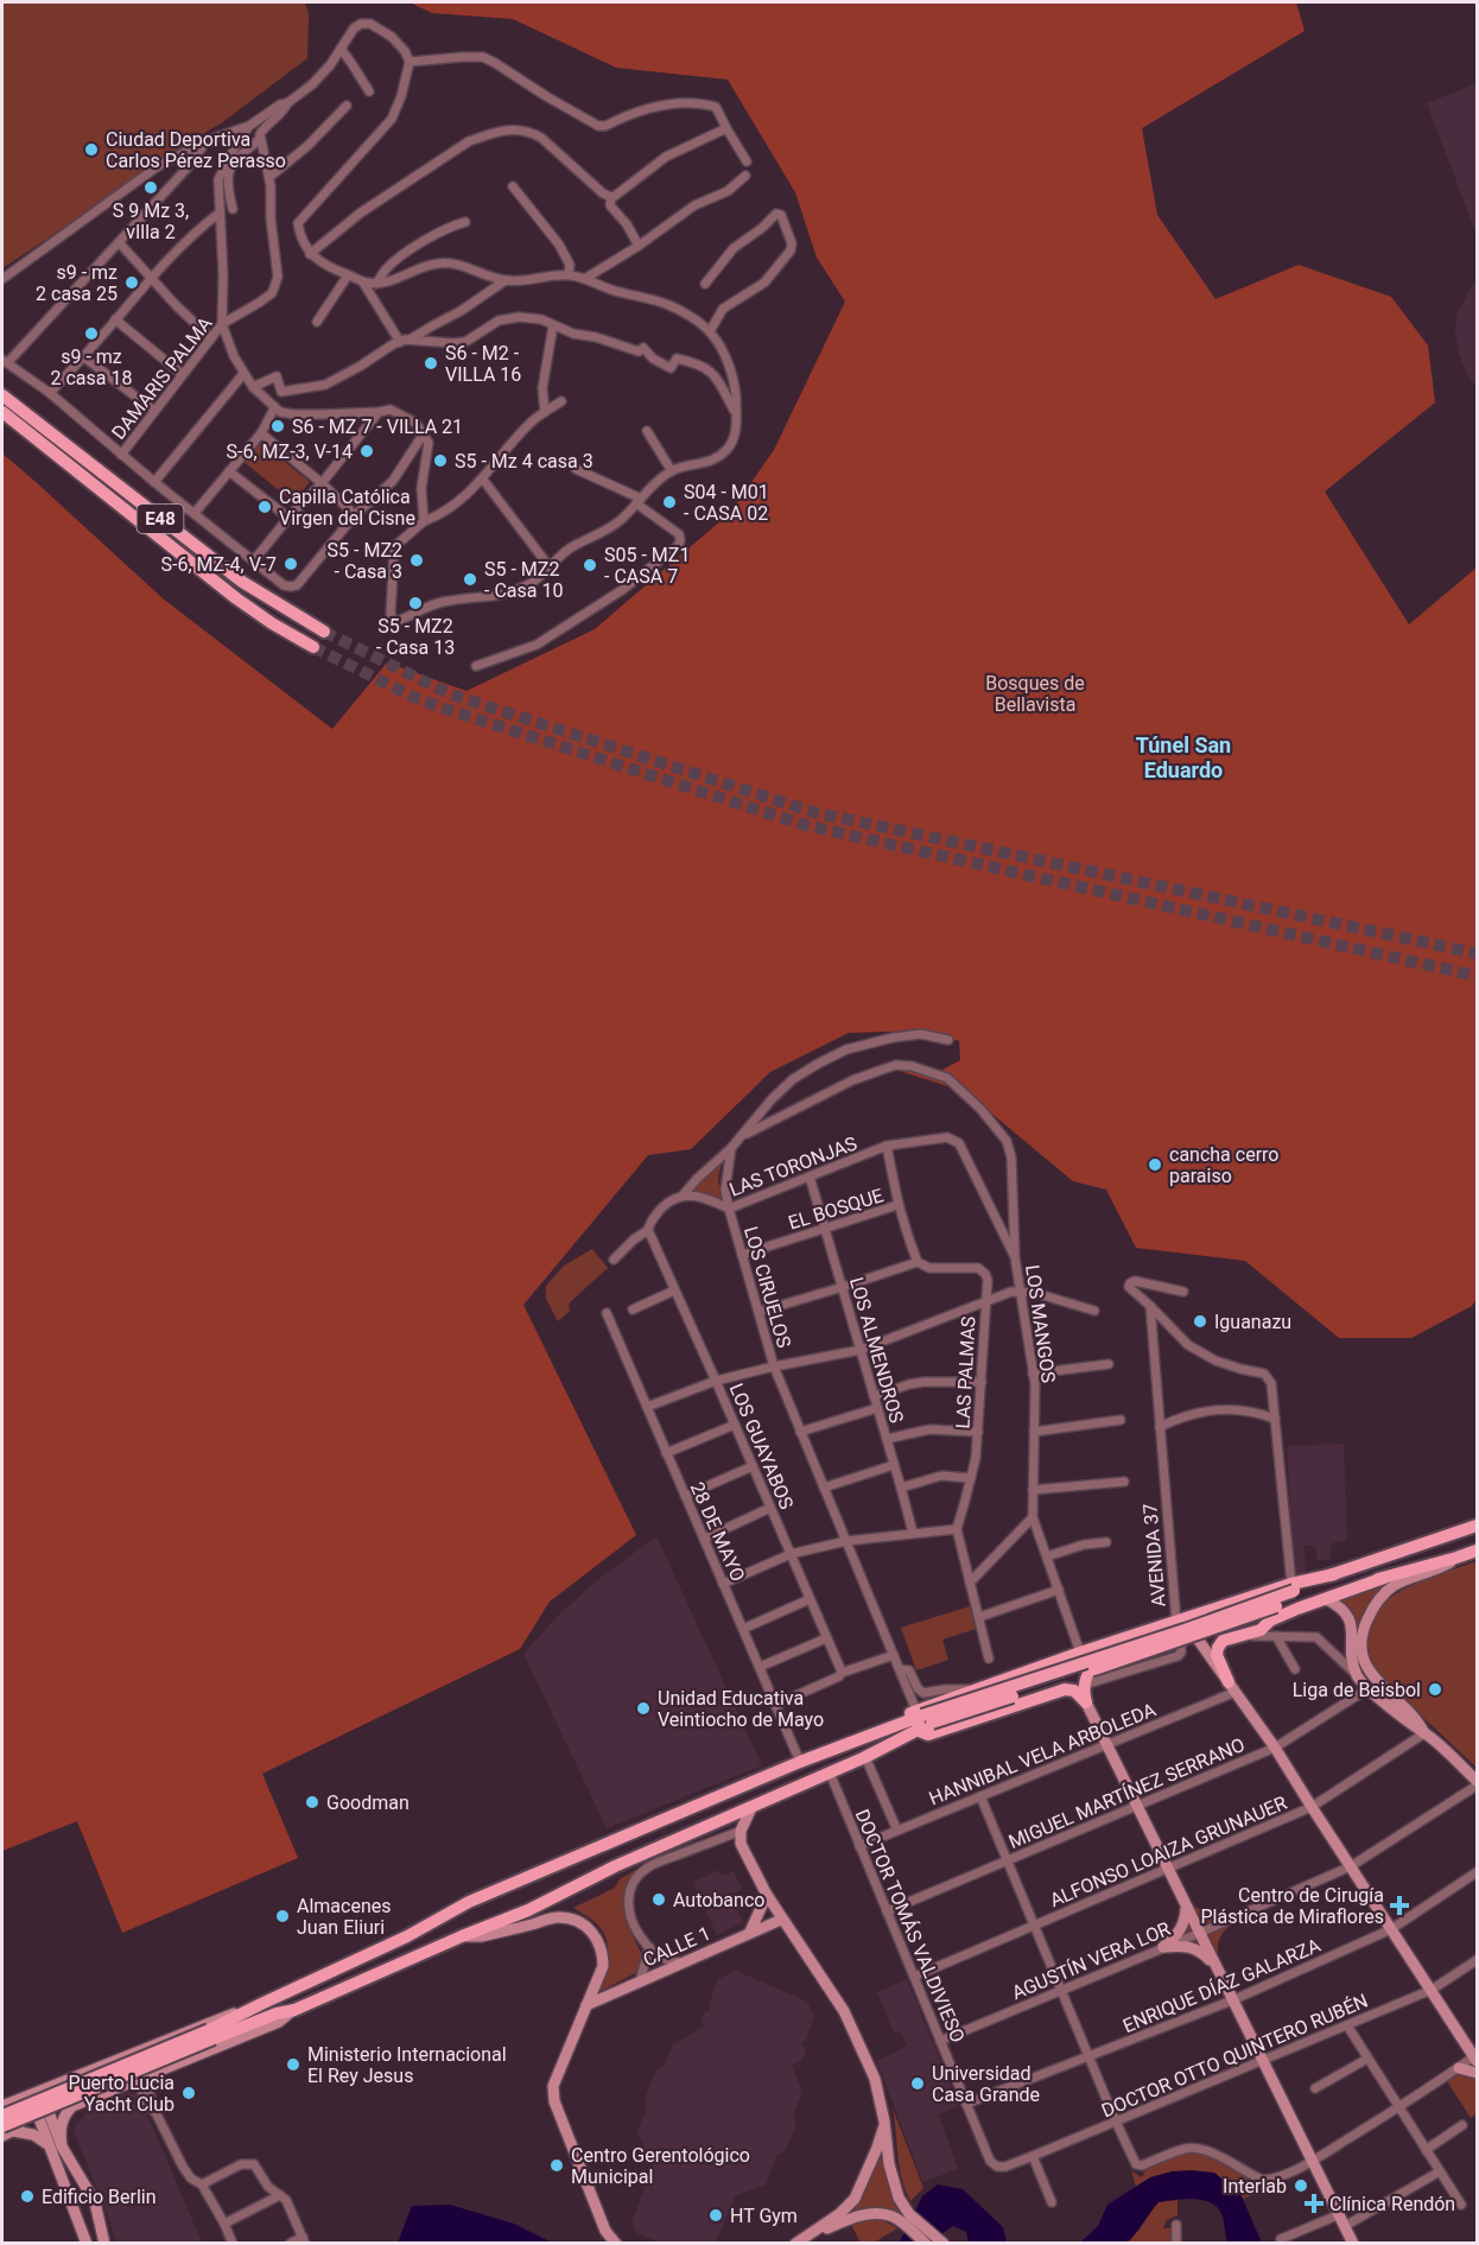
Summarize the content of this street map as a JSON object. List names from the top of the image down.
{
  "streets": {
    "main road": ["E48"],
    "street": [
      "DAMARIS PALMA",
      "LAS TORONJAS",
      "EL BOSQUE",
      "LOS CIRUELOS",
      "LOS MANGOS",
      "LOS ALMENDROS",
      "LAS PALMAS",
      "LOS GUAYABOS",
      "28 DE MAYO",
      "AVENIDA 37",
      "HANNIBAL VELA ARBOLEDA",
      "MIGUEL MARTÍNEZ SERRANO",
      "ALFONSO LOAIZA GRUNAUER",
      "DOCTOR TOMÁS VALDIVIESO",
      "CALLE 1",
      "AGUSTÍN VERA LOR",
      "ENRIQUE DÍAZ GALARZA",
      "DOCTOR OTTO QUINTERO RUBÉN"
    ]
  },
  "crossings": [
    ["LAS TORONJAS", "LOS CIRUELOS"],
    ["LAS TORONJAS", "LOS MANGOS"],
    ["LAS TORONJAS", "LOS ALMENDROS"],
    ["EL BOSQUE", "LOS CIRUELOS"],
    ["EL BOSQUE", "LOS ALMENDROS"],
    ["HANNIBAL VELA ARBOLEDA", "DOCTOR TOMÁS VALDIVIESO"],
    ["MIGUEL MARTÍNEZ SERRANO", "DOCTOR TOMÁS VALDIVIESO"],
    ["ALFONSO LOAIZA GRUNAUER", "DOCTOR TOMÁS VALDIVIESO"],
    ["DOCTOR TOMÁS VALDIVIESO", "AGUSTÍN VERA LOR"],
    ["DOCTOR TOMÁS VALDIVIESO", "ENRIQUE DÍAZ GALARZA"],
    ["DOCTOR TOMÁS VALDIVIESO", "DOCTOR OTTO QUINTERO RUBÉN"]
  ],
  "districts": ["Túnel San Eduardo"],
  "parks": ["Bosques de Bellavista"],
  "places": {
    "other": [
      "Ciudad Deportiva Carlos Pérez Perasso",
      "S 9 Mz 3, vIlla 2",
      "s9 - mz 2 casa 25",
      "s9 - mz 2 casa 18",
      "S6 - M2 - VILLA 16",
      "S6 - MZ 7 - VILLA 21",
      "S-6, MZ-3, V-14",
      "S5 - Mz 4 casa 3",
      "S04 - M01 - CASA 02",
      "Capilla Católica Virgen del Cisne",
      "S5 - MZ2 - Casa 3",
      "S-6, MZ-4, V-7",
      "S05 - MZ1 - CASA 7",
      "S5 - MZ2 - Casa 10",
      "S5 - MZ2 - Casa 13",
      "cancha cerro paraiso",
      "Iguanazu",
      "Liga de Beisbol",
      "Unidad Educativa Veintiocho de Mayo",
      "Goodman",
      "Autobanco",
      "Almacenes Juan Eliuri",
      "Ministerio Internacional El Rey Jesus",
      "Universidad Casa Grande",
      "Puerto Lucia Yacht Club",
      "Centro Gerentológico Municipal",
      "Interlab",
      "Edificio Berlin",
      "HT Gym"
    ],
    "health": ["Centro de Cirugía Plástica de Miraflores", "Clínica Rendón"]
  }
}
